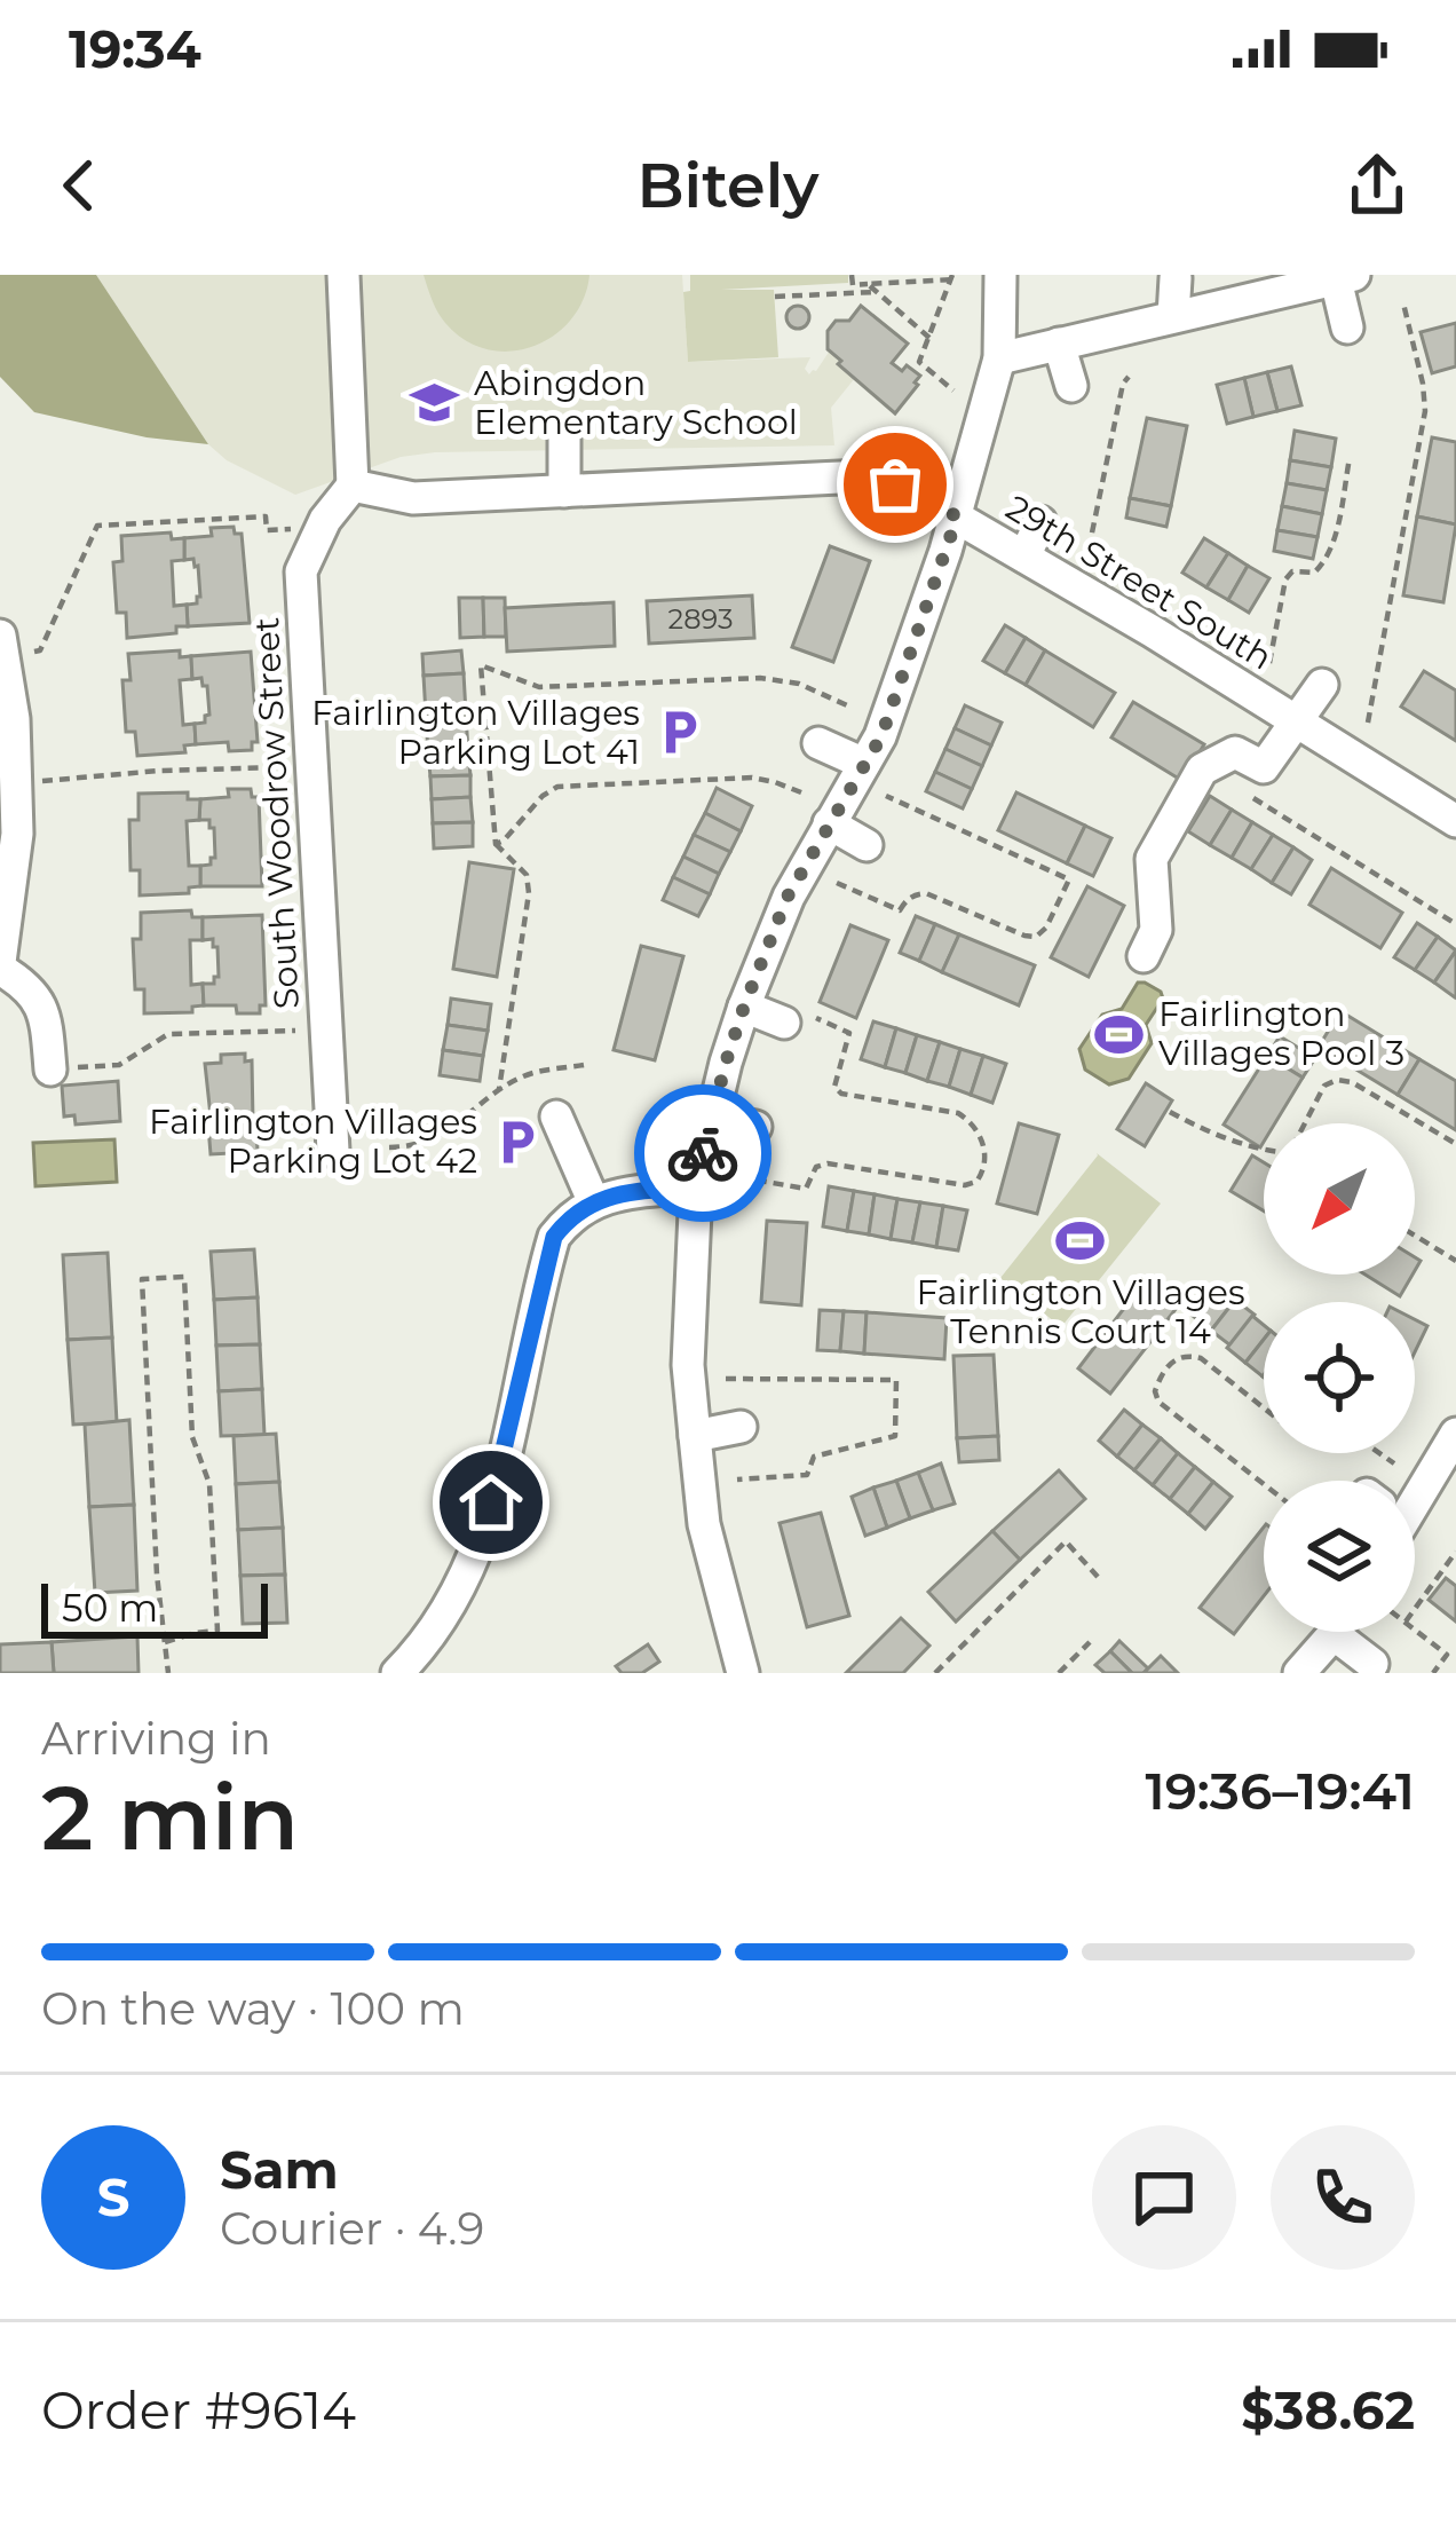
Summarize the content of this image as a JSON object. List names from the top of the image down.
{
  "streets": {
    "street": ["29th Street South", "South Woodrow Street"]
  },
  "crossings": [
    ["29th Street South", "South Woodrow Street"]
  ],
  "places": {
    "school or university": ["Abingdon Elementary School"],
    "parking": ["Fairlington Villages Parking Lot 41", "Fairlington Villages Parking Lot 42"],
    "sports": ["Fairlington Villages Pool 3", "Fairlington Villages Tennis Court 14"]
  },
  "house_numbers": ["2893"],
  "scale_bar": "50 m",
  "north": "bottom left",
  "page": {
    "status": "19:34",
    "header": "Bitely",
    "scale": "50 m",
    "heading": ["2 min", "Arriving in", "19:36–19:41"],
    "panel": [
      "Sam",
      "Courier · 4.9",
      "Order #9614",
      "$38.62"
    ],
    "bar": "On the way · 100 m",
    "round": "S"
  }
}
